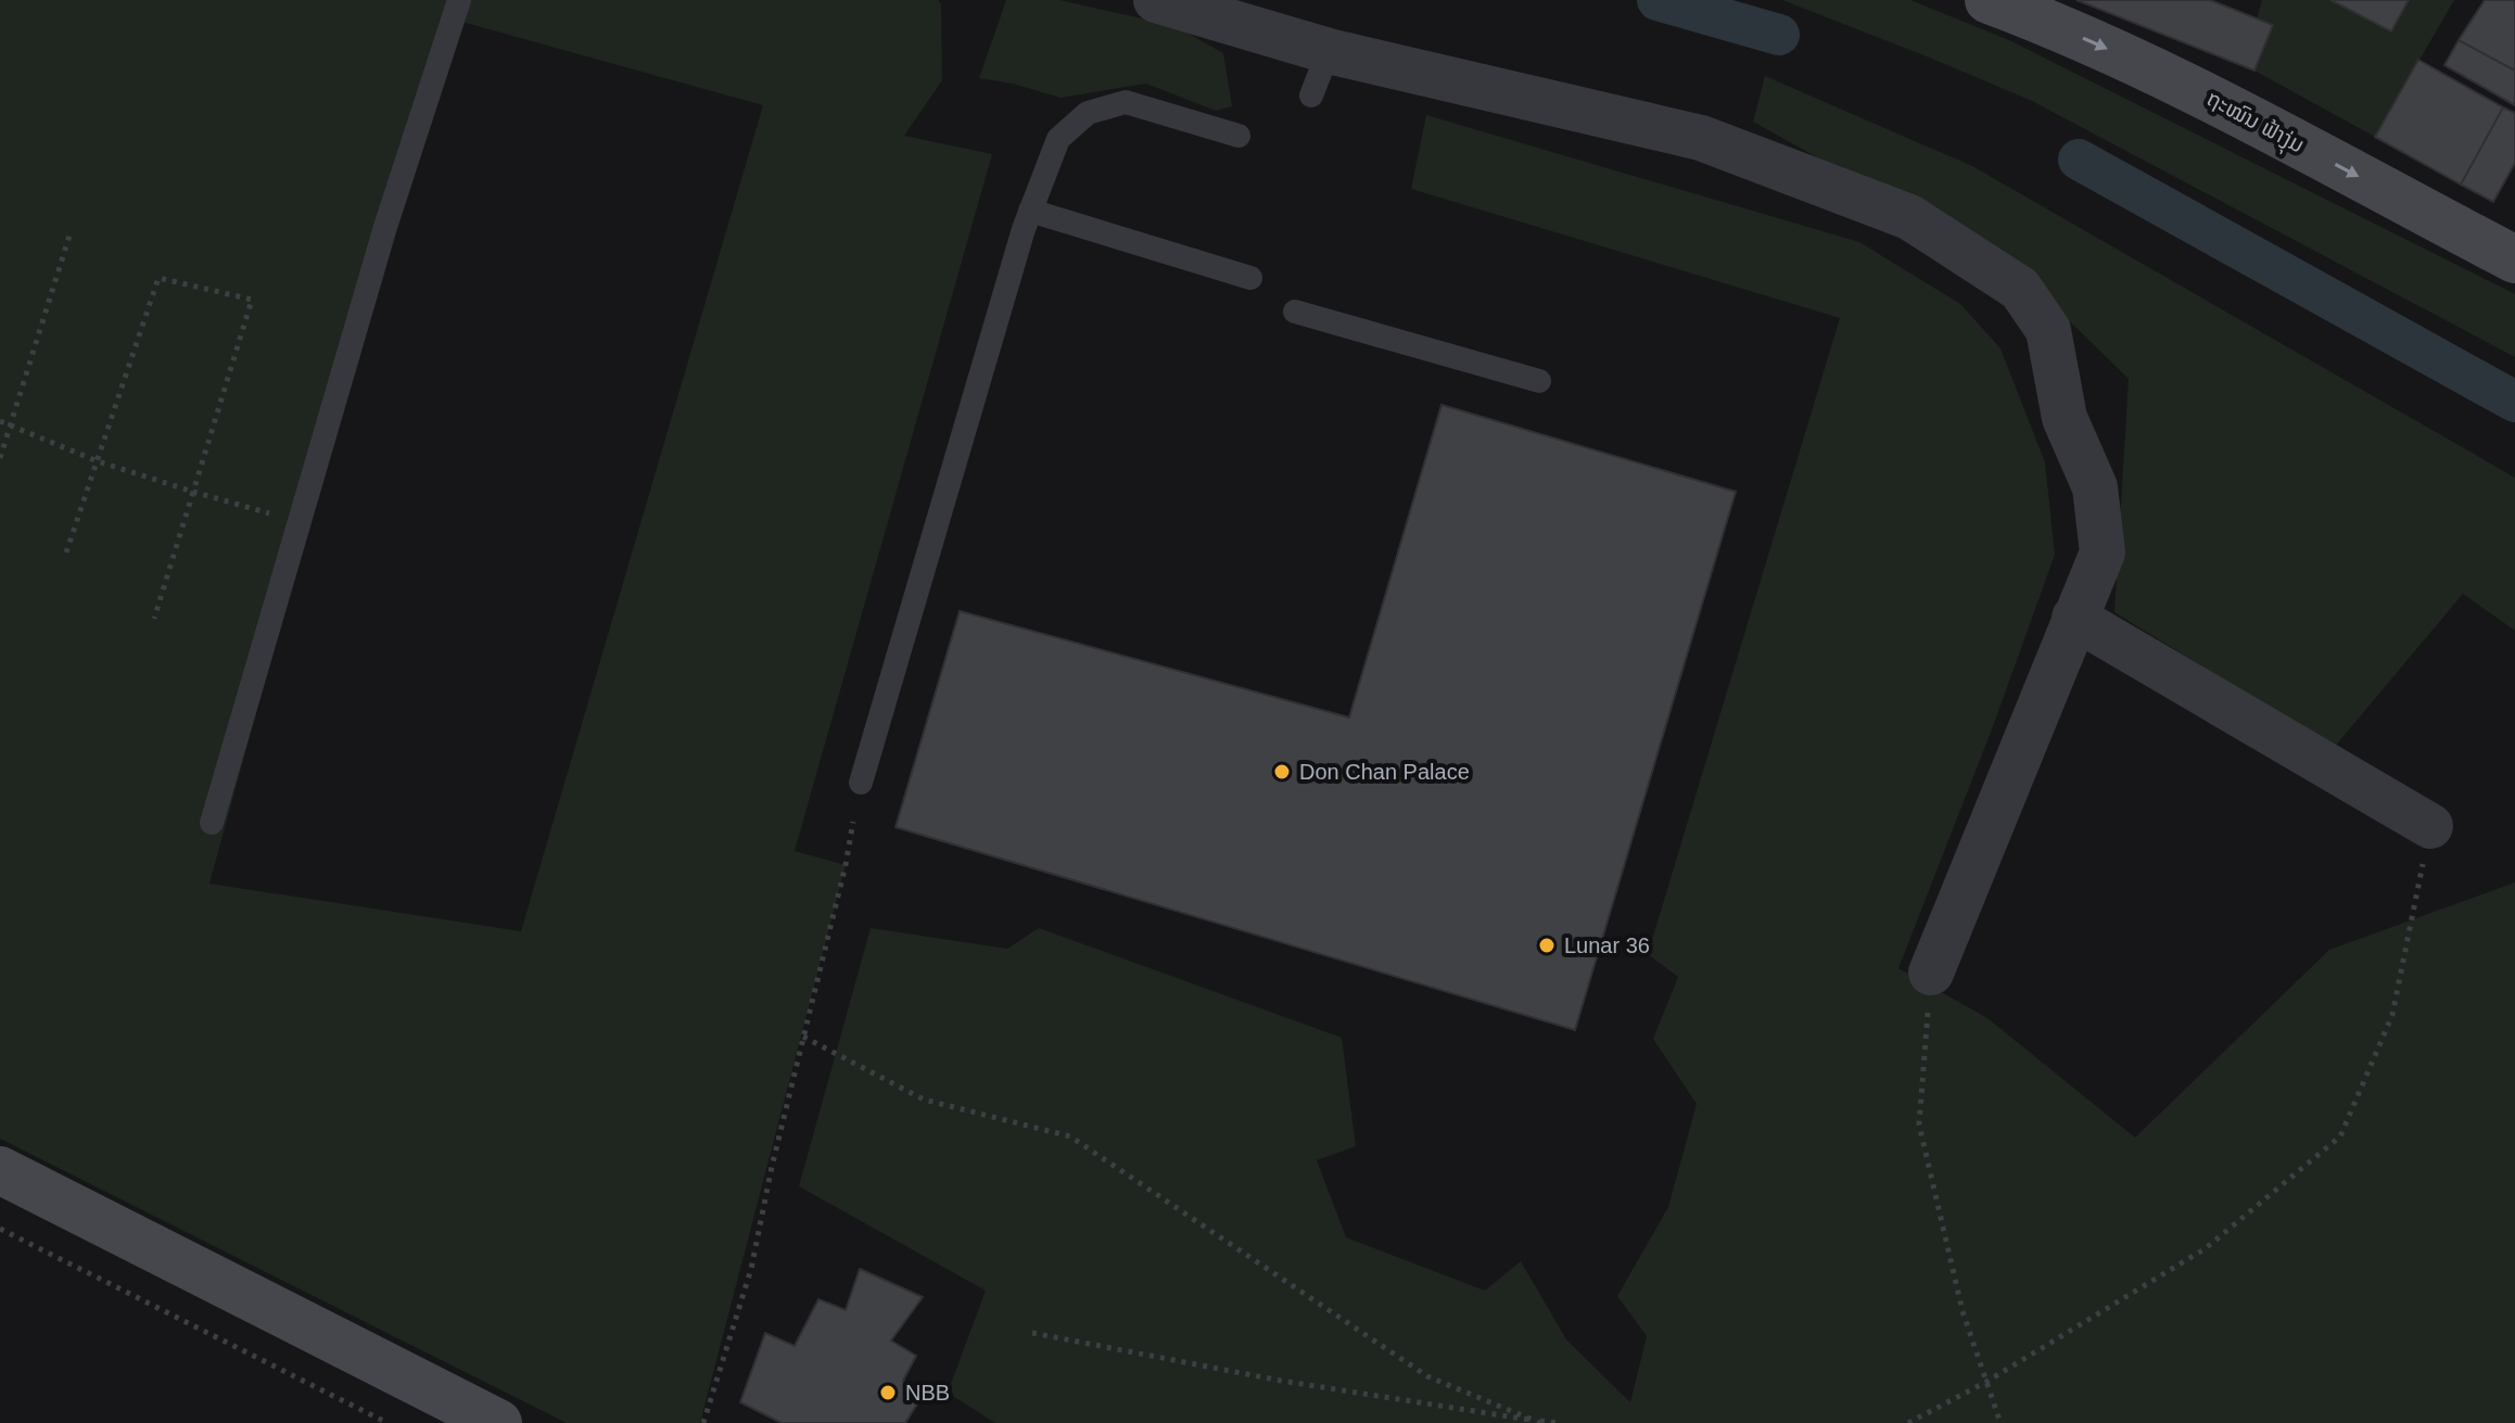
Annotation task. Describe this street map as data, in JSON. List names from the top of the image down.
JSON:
{
  "streets": {
    "street": ["ຖະໝົນ ຟ້າງຸ່ມ"]
  },
  "one_way": ["ຖະໝົນ ຟ້າງຸ່ມ"],
  "places": ["Don Chan Palace", "Lunar 36", "NBB"]
}
